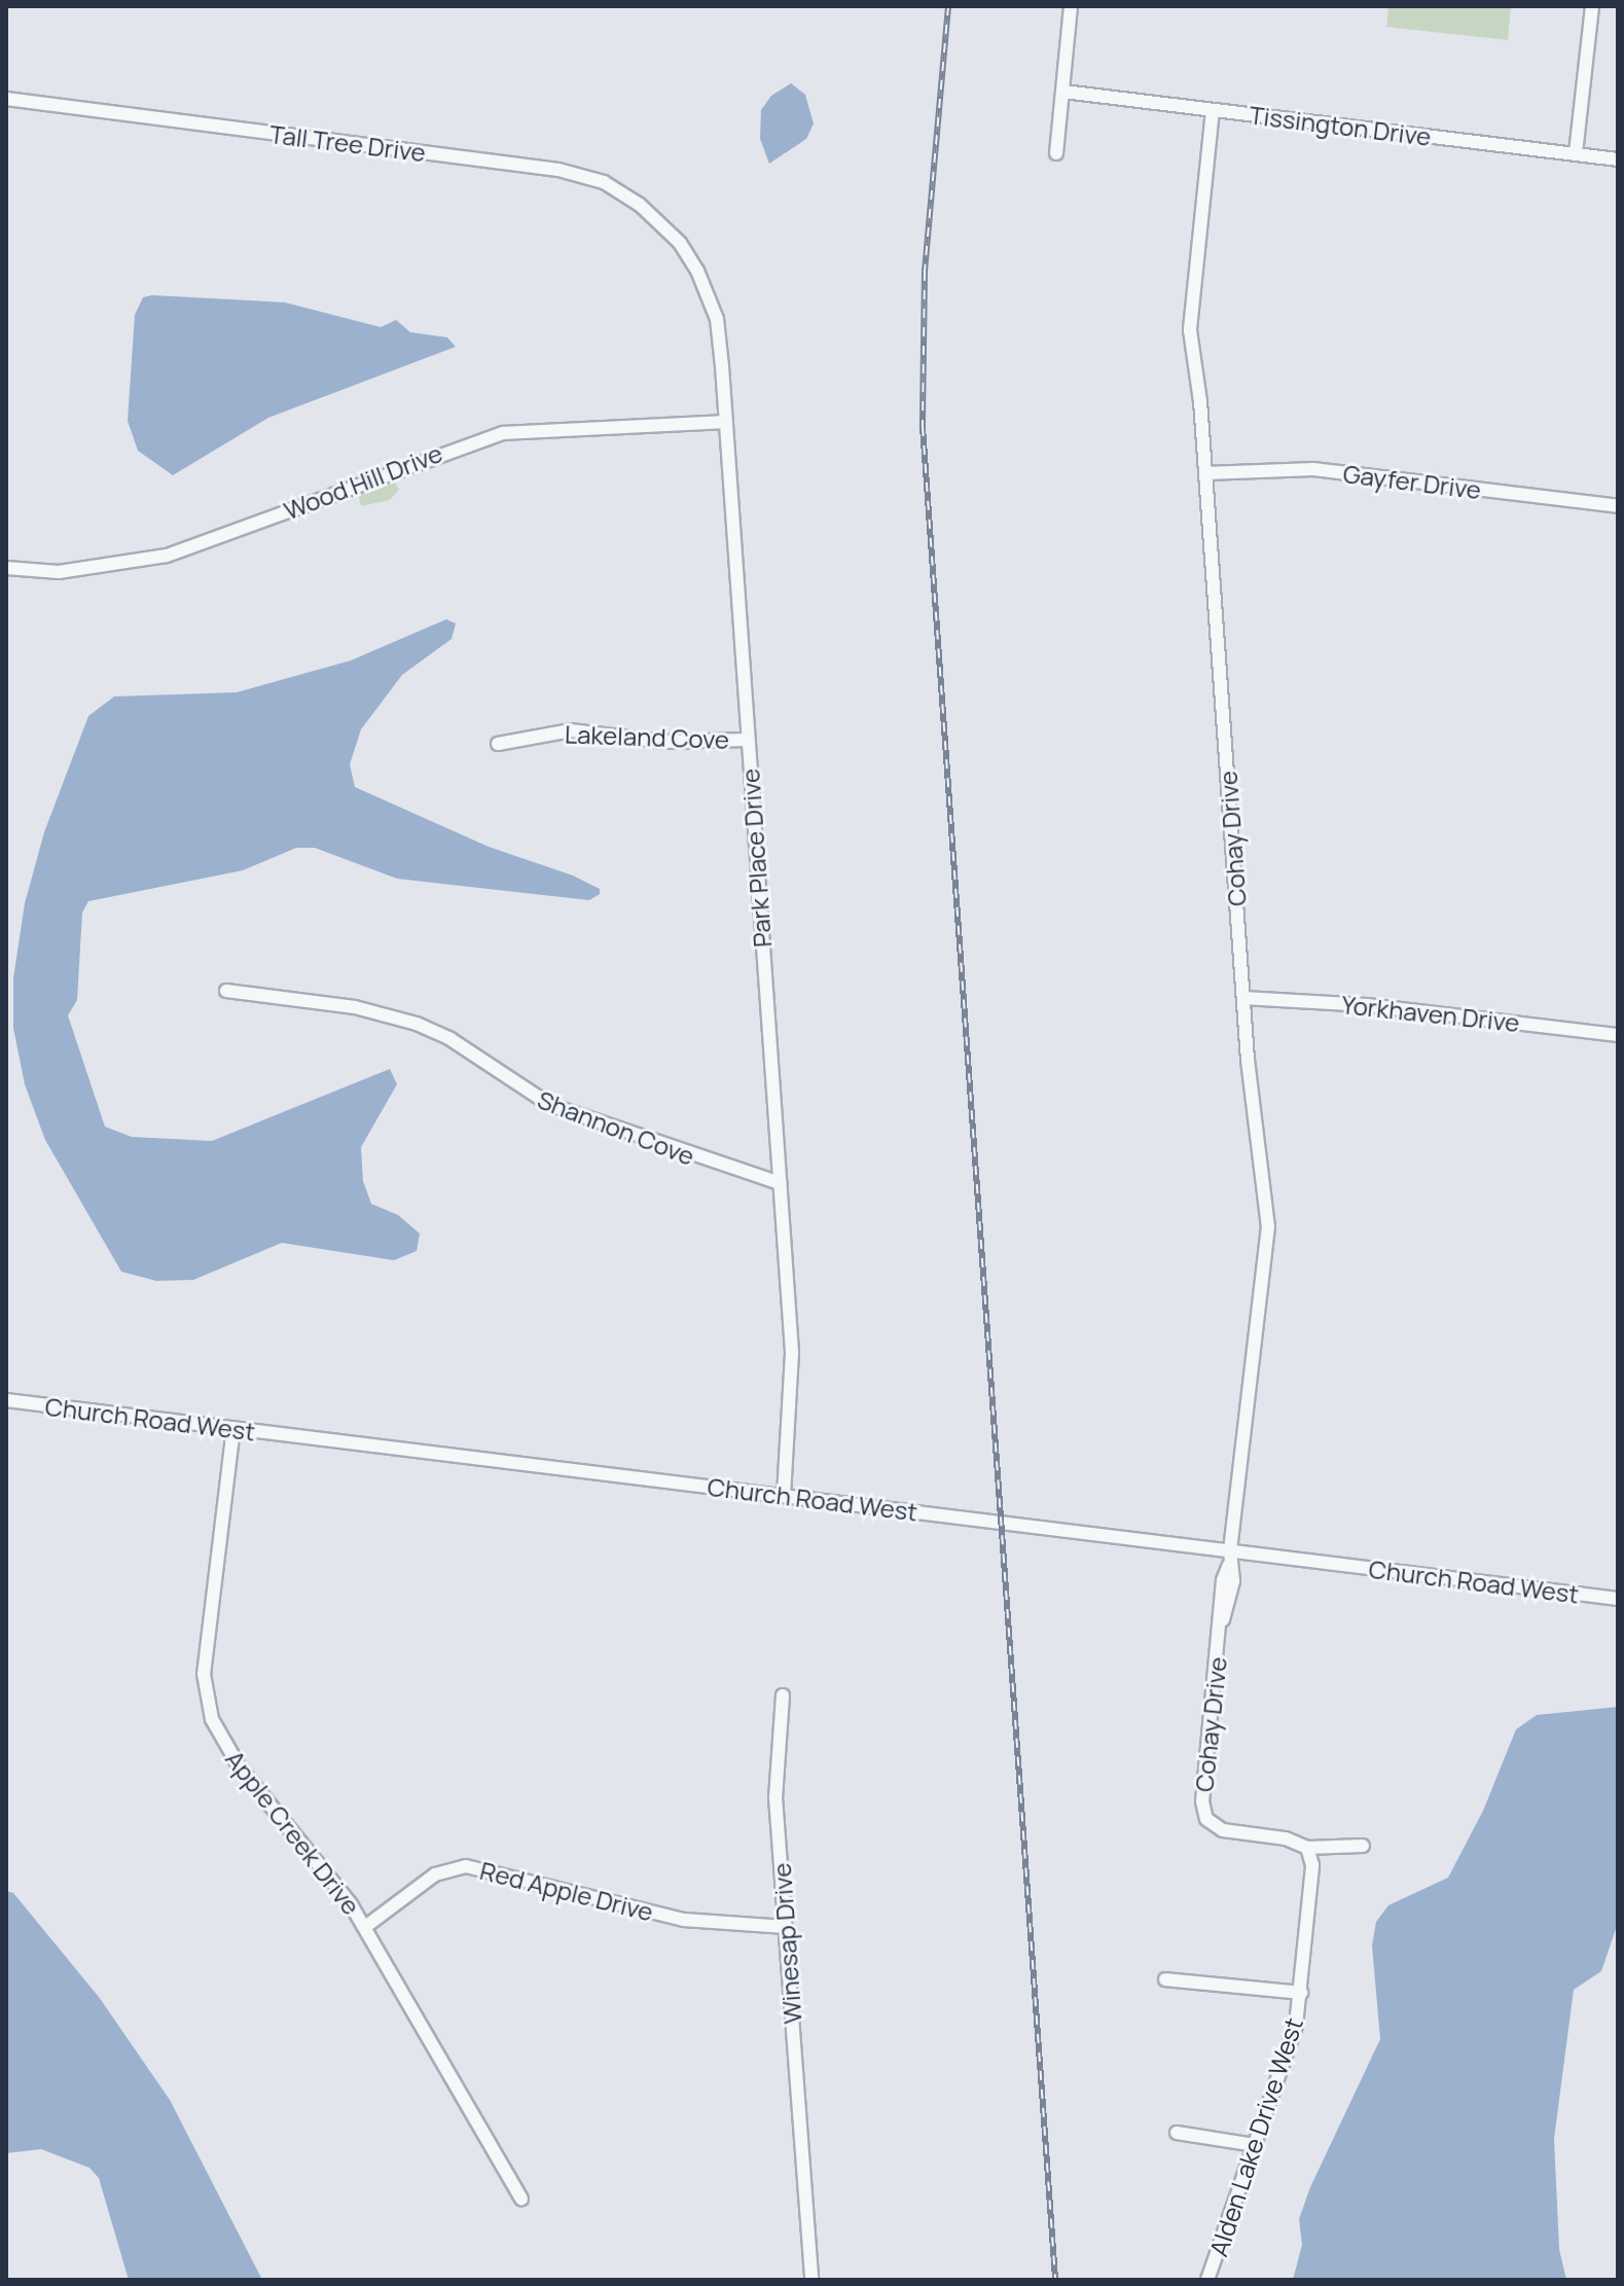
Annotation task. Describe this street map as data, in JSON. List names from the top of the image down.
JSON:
{
  "streets": {
    "street": [
      "Tissington Drive",
      "Tall Tree Drive",
      "Wood Hill Drive",
      "Gayfer Drive",
      "Lakeland Cove",
      "Cohay Drive",
      "Park Place Drive",
      "Yorkhaven Drive",
      "Shannon Cove",
      "Church Road West",
      "Apple Creek Drive",
      "Red Apple Drive",
      "Winesap Drive",
      "Alden Lake Drive West"
    ]
  },
  "crossings": [
    ["Tissington Drive", "Cohay Drive"],
    ["Tall Tree Drive", "Park Place Drive"],
    ["Wood Hill Drive", "Park Place Drive"],
    ["Gayfer Drive", "Cohay Drive"],
    ["Lakeland Cove", "Park Place Drive"],
    ["Cohay Drive", "Yorkhaven Drive"],
    ["Cohay Drive", "Church Road West"],
    ["Cohay Drive", "Alden Lake Drive West"],
    ["Park Place Drive", "Shannon Cove"],
    ["Park Place Drive", "Church Road West"],
    ["Church Road West", "Apple Creek Drive"],
    ["Apple Creek Drive", "Red Apple Drive"],
    ["Red Apple Drive", "Winesap Drive"]
  ]
}
